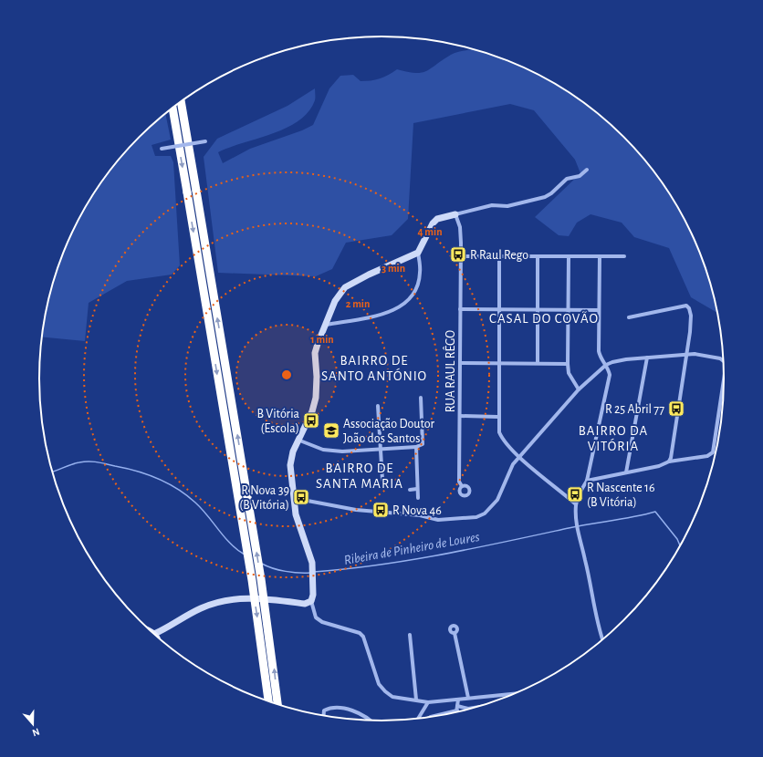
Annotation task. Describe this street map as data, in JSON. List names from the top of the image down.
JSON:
{
  "streets": {
    "street": ["RUA RAUL RÊGO"]
  },
  "districts": [
    "CASAL DO COVÃO",
    "BAIRRO DE SANTO ANTÓNIO",
    "BAIRRO DA VITÓRIA",
    "BAIRRO DE SANTA MARIA"
  ],
  "water": ["Ribeira de Pinheiro de Loures"],
  "places": {
    "bus stop": [
      "R Raul Rego",
      "R 25 Abril 77",
      "B Vitória (Escola)",
      "R Nascente 16 (B Vitória)",
      "R Nova 39 (B Vitória)",
      "R Nova 46"
    ],
    "school or university": ["Associação Doutor João dos Santos"]
  },
  "north": "bottom",
  "rings": [
    "4 min",
    "3 min",
    "2 min",
    "1 min"
  ]
}
